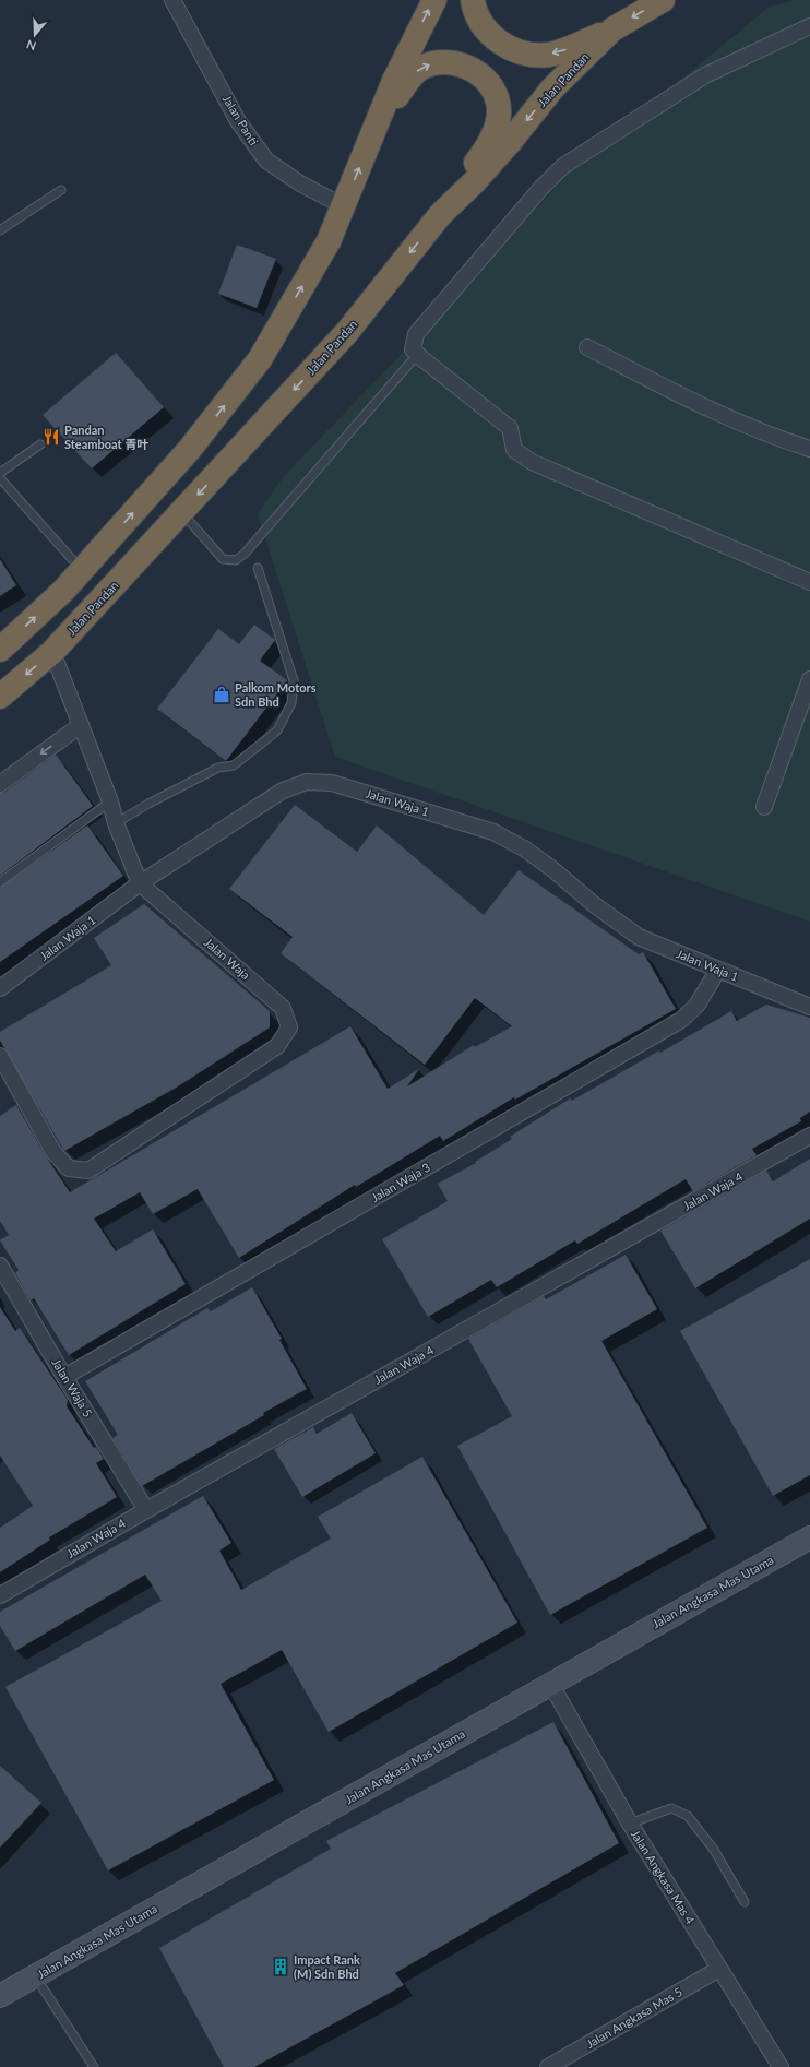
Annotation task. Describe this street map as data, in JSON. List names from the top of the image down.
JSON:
{
  "streets": {
    "highway": ["Jalan Pandan"],
    "street": [
      "Jalan Panti",
      "Jalan Waja 1",
      "Jalan Waja",
      "Jalan Waja 3",
      "Jalan Waja 4",
      "Jalan Waja 5",
      "Jalan Angkasa Mas Utama",
      "Jalan Angkasa Mas 4",
      "Jalan Angkasa Mas 5"
    ]
  },
  "crossings": [
    ["Jalan Pandan", "Jalan Waja"],
    ["Jalan Waja 1", "Jalan Waja"],
    ["Jalan Waja 1", "Jalan Waja 3"],
    ["Jalan Waja 3", "Jalan Waja 5"],
    ["Jalan Waja 4", "Jalan Waja 5"],
    ["Jalan Angkasa Mas Utama", "Jalan Angkasa Mas 4"],
    ["Jalan Angkasa Mas 4", "Jalan Angkasa Mas 5"]
  ],
  "places": {
    "restaurant": ["Pandan Steamboat 青叶"],
    "shop": ["Palkom Motors Sdn Bhd"],
    "building": ["Impact Rank (M) Sdn Bhd"]
  },
  "north": "bottom"
}
